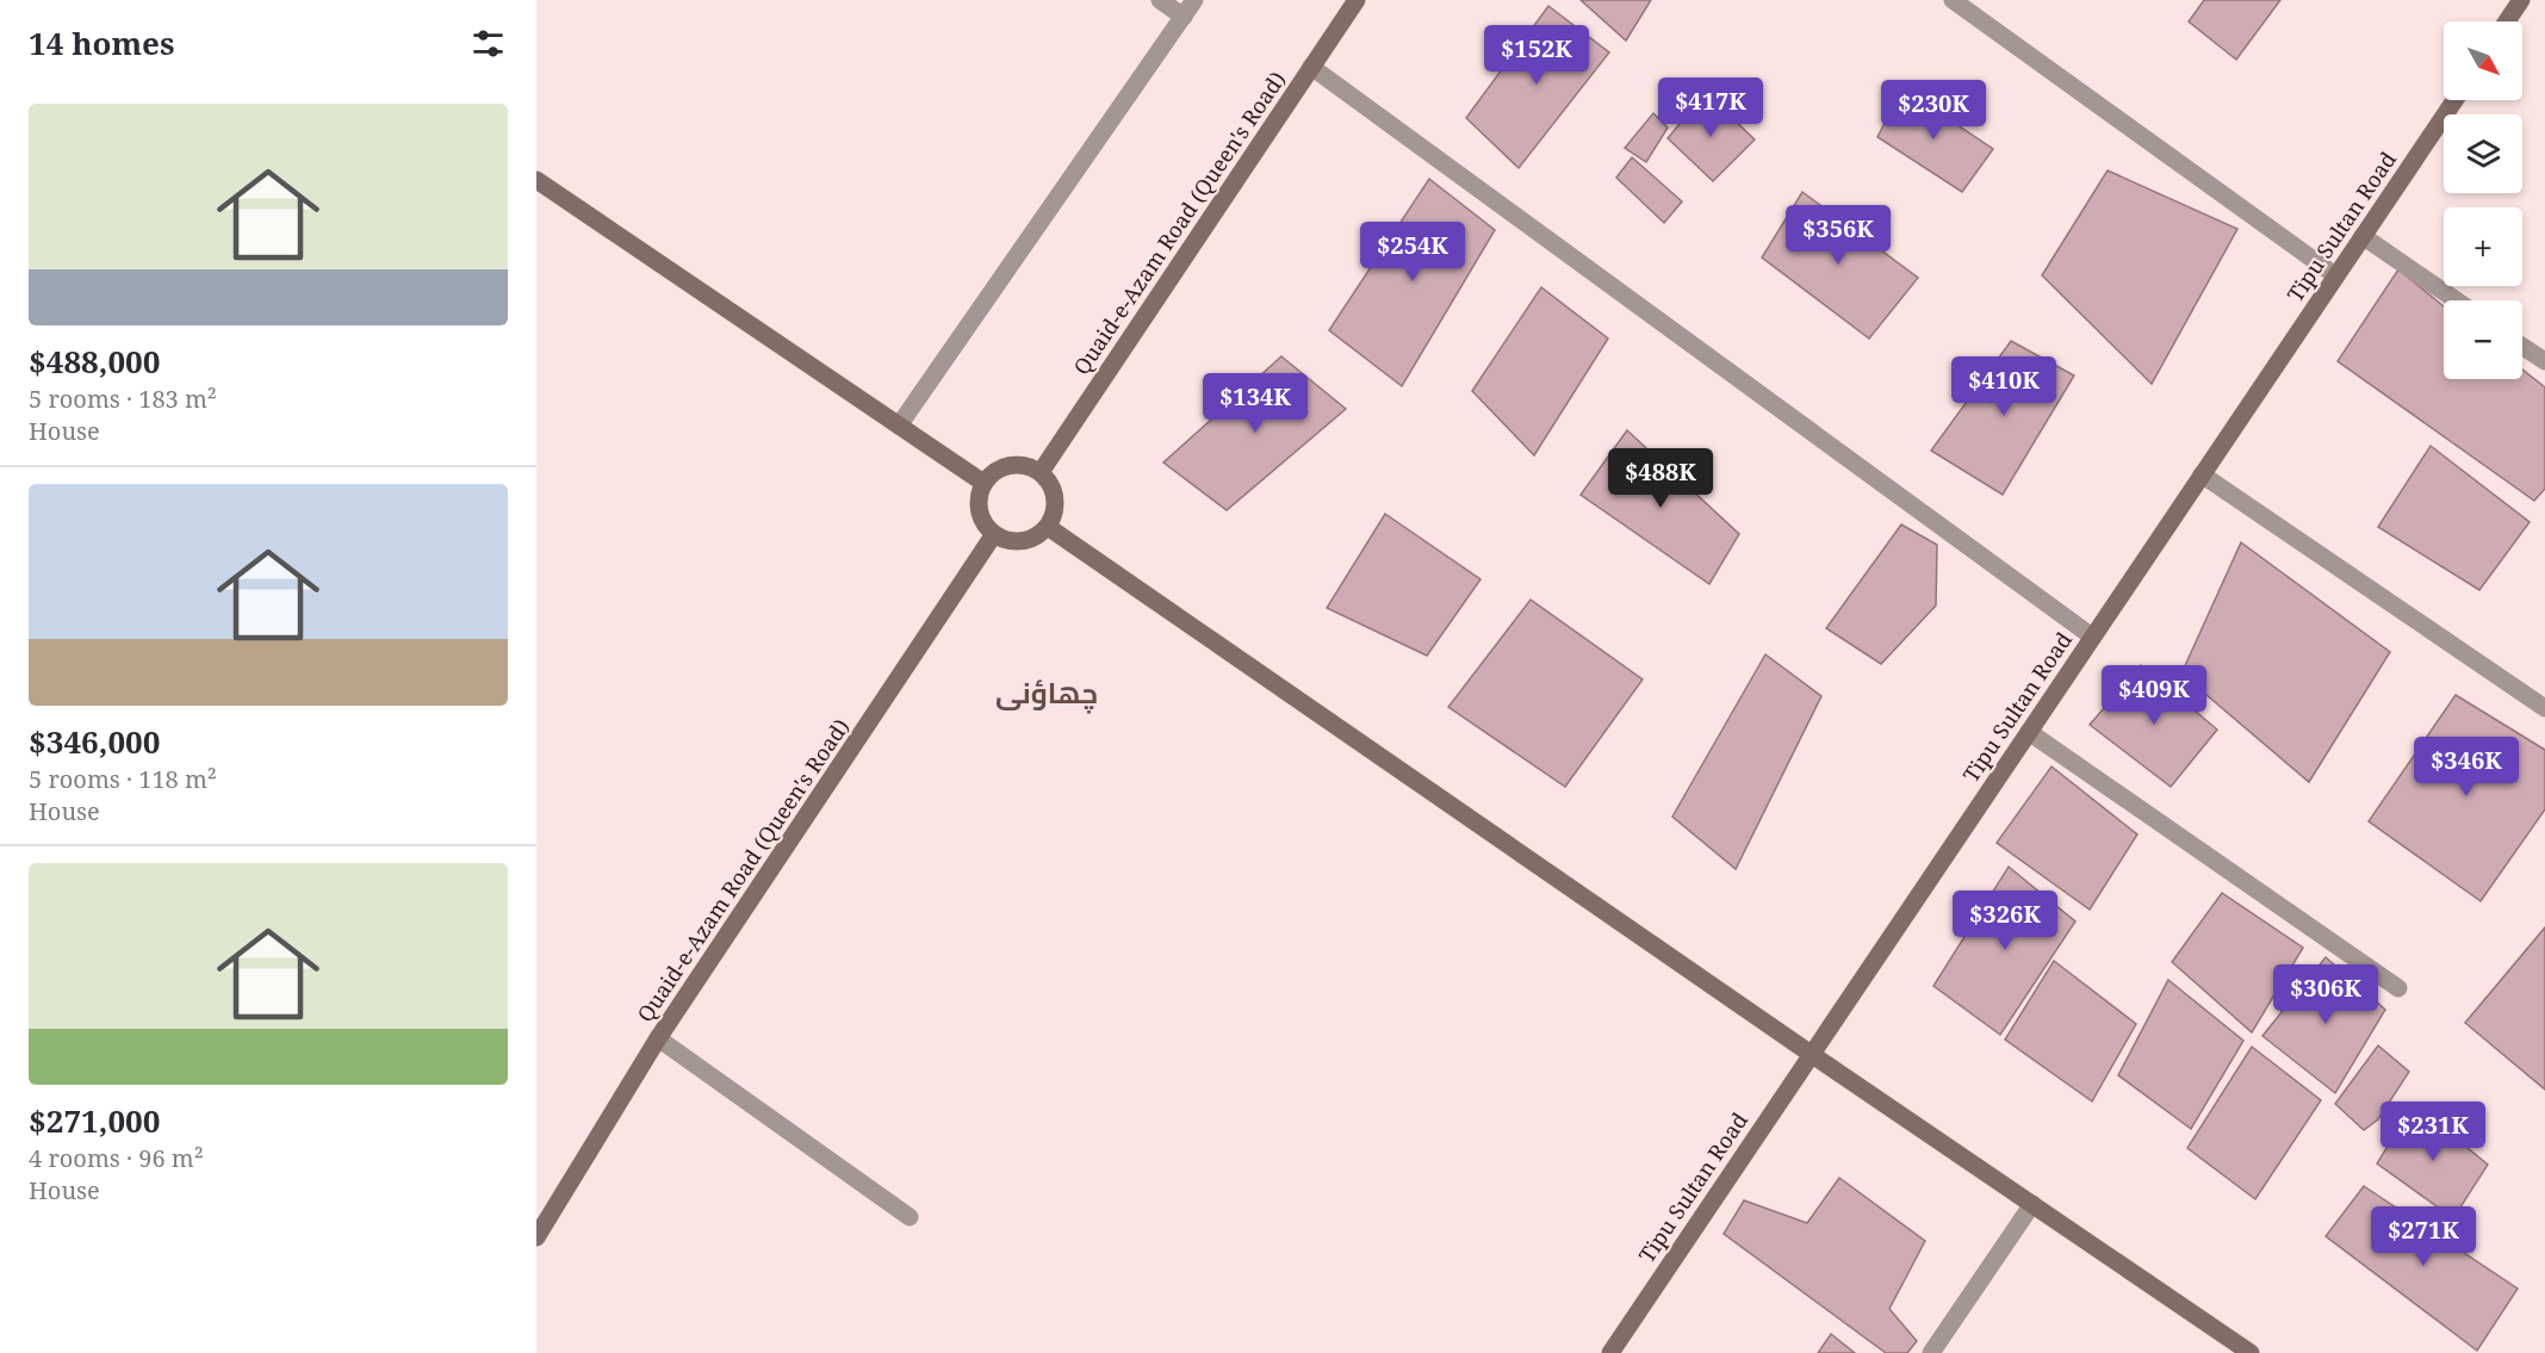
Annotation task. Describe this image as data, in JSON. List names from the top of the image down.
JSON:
{
  "streets": {
    "street": ["Quaid-e-Azam Road (Queen's Road)", "Tipu Sultan Road"]
  },
  "districts": ["چھاؤنی"],
  "north": "bottom right",
  "page": {
    "heading": "14 homes",
    "map_buttons": ["+", "−"],
    "price": [
      "$152K",
      "$417K",
      "$230K",
      "$356K",
      "$254K",
      "$410K",
      "$134K",
      "$488K",
      "$409K",
      "$346K",
      "$326K",
      "$306K",
      "$231K",
      "$271K"
    ],
    "list": [
      {
        "name": "$488,000",
        "note": "5 rooms · 183 m² · House"
      },
      {
        "name": "$346,000",
        "note": "5 rooms · 118 m² · House"
      },
      {
        "name": "$271,000",
        "note": "4 rooms · 96 m² · House"
      }
    ]
  }
}
